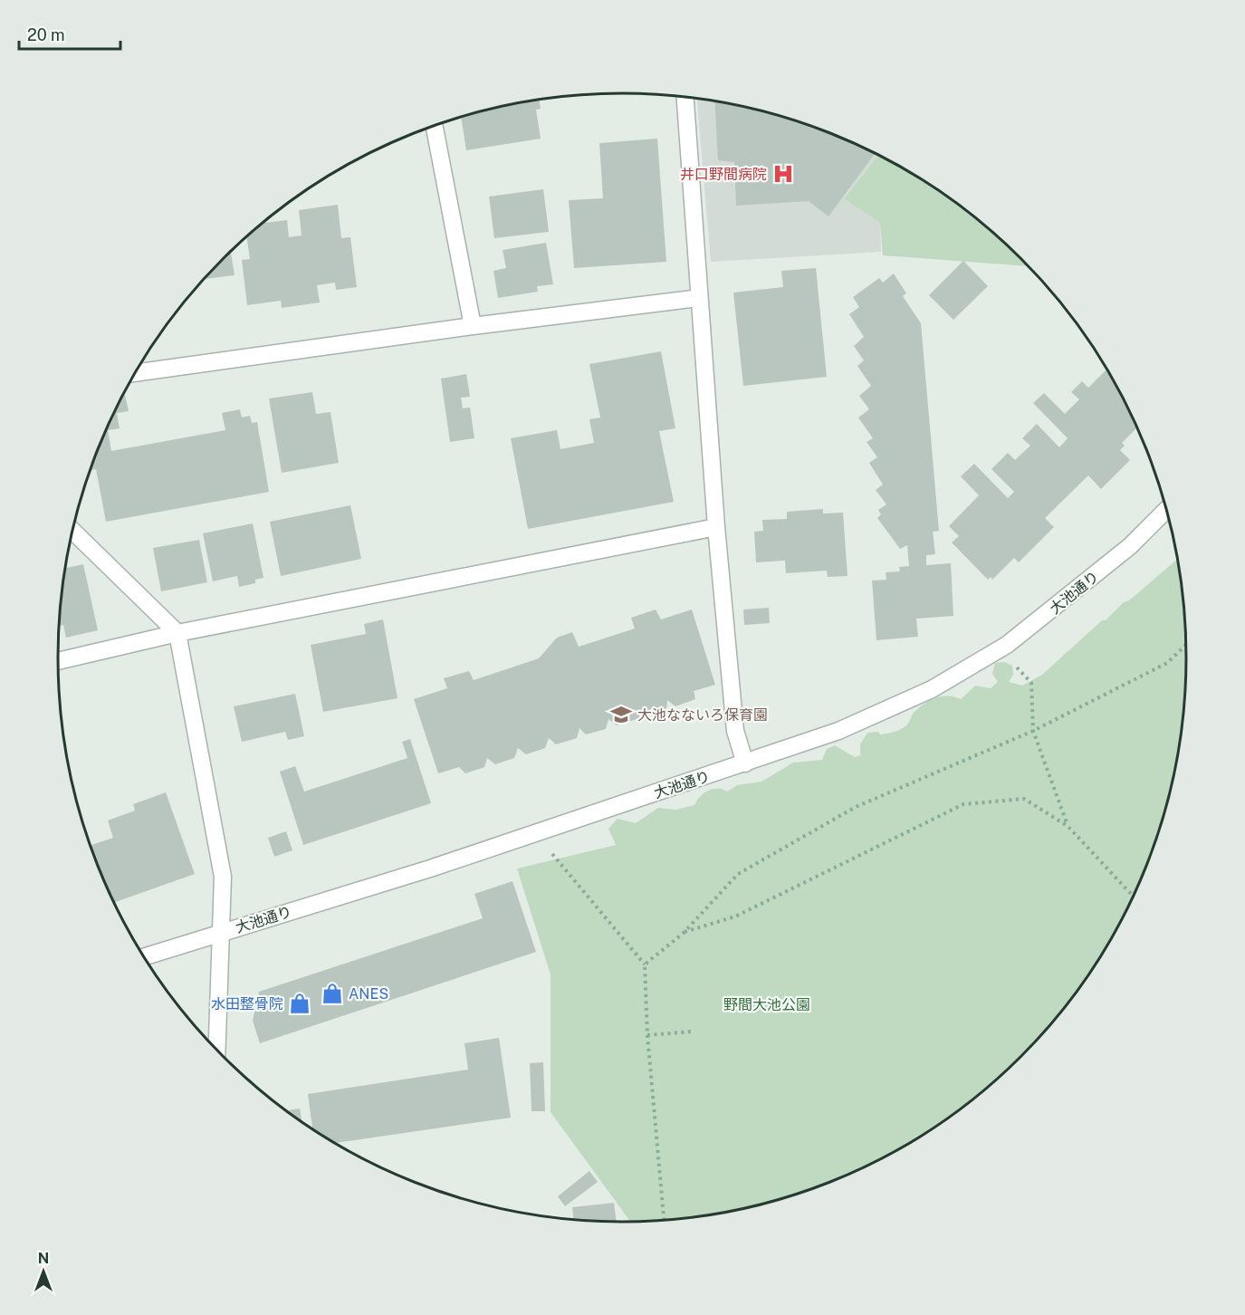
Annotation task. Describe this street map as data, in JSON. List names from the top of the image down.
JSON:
{
  "streets": {
    "street": ["大池通り"]
  },
  "parks": ["野間大池公園"],
  "places": {
    "hospital": ["井口野間病院"],
    "school or university": ["大池なないろ保育園"],
    "shop": ["ANES", "水田整骨院"]
  },
  "scale_bar": "20 m",
  "north": "top"
}
